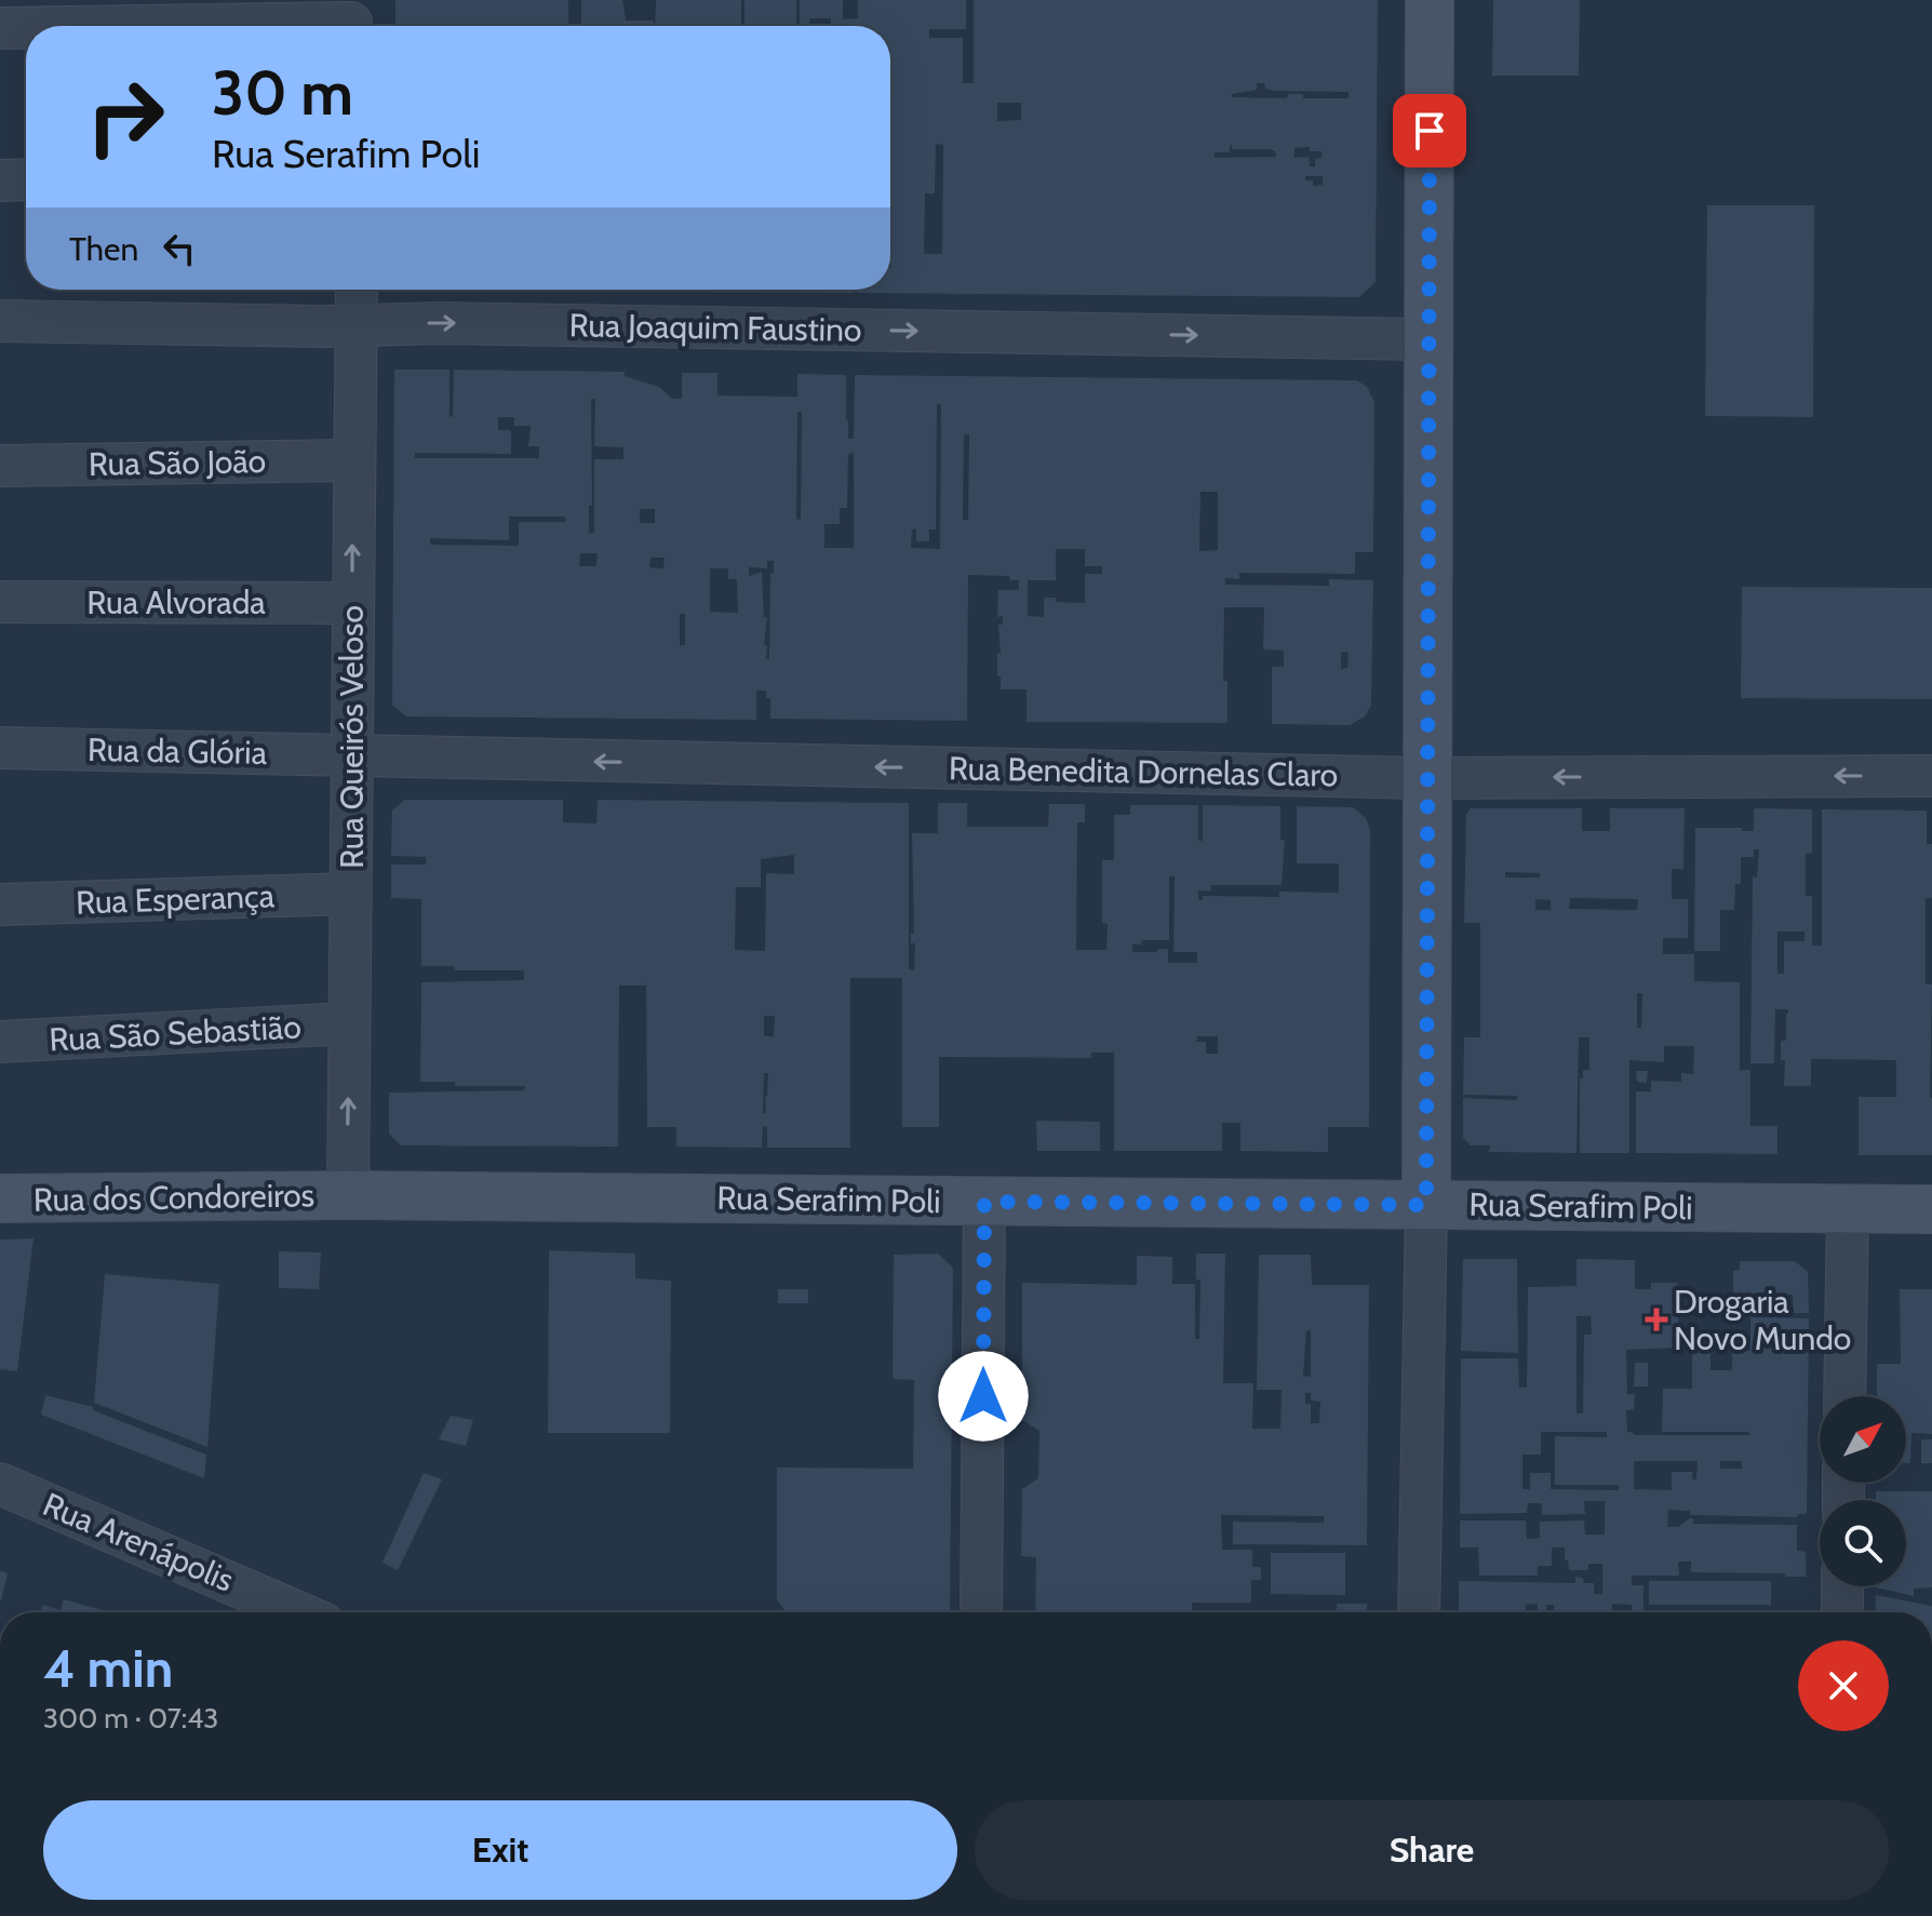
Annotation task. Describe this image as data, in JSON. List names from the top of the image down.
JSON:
{
  "streets": {
    "street": [
      "Rua Joaquim Faustino",
      "Rua São João",
      "Rua Alvorada",
      "Rua Queirós Veloso",
      "Rua da Glória",
      "Rua Benedita Dornelas Claro",
      "Rua Esperança",
      "Rua São Sebastião",
      "Rua dos Condoreiros",
      "Rua Serafim Poli",
      "Rua Arenápolis"
    ]
  },
  "crossings": [
    ["Rua Joaquim Faustino", "Rua Queirós Veloso"],
    ["Rua São João", "Rua Queirós Veloso"],
    ["Rua Alvorada", "Rua Queirós Veloso"],
    ["Rua Queirós Veloso", "Rua da Glória"],
    ["Rua Queirós Veloso", "Rua Benedita Dornelas Claro"],
    ["Rua Queirós Veloso", "Rua Esperança"],
    ["Rua Queirós Veloso", "Rua São Sebastião"],
    ["Rua Queirós Veloso", "Rua dos Condoreiros"],
    ["Rua Queirós Veloso", "Rua Serafim Poli"],
    ["Rua da Glória", "Rua Benedita Dornelas Claro"],
    ["Rua dos Condoreiros", "Rua Serafim Poli"]
  ],
  "one_way": ["Rua Joaquim Faustino", "Rua Benedita Dornelas Claro"],
  "places": {
    "health": ["Drogaria Novo Mundo"]
  },
  "north": "top right",
  "page": {
    "turn": ["30 m", "Rua Serafim Poli"],
    "then": "Then",
    "heading": ["4 min", "300 m · 07:43"],
    "buttons": ["Exit", "Share"]
  }
}
